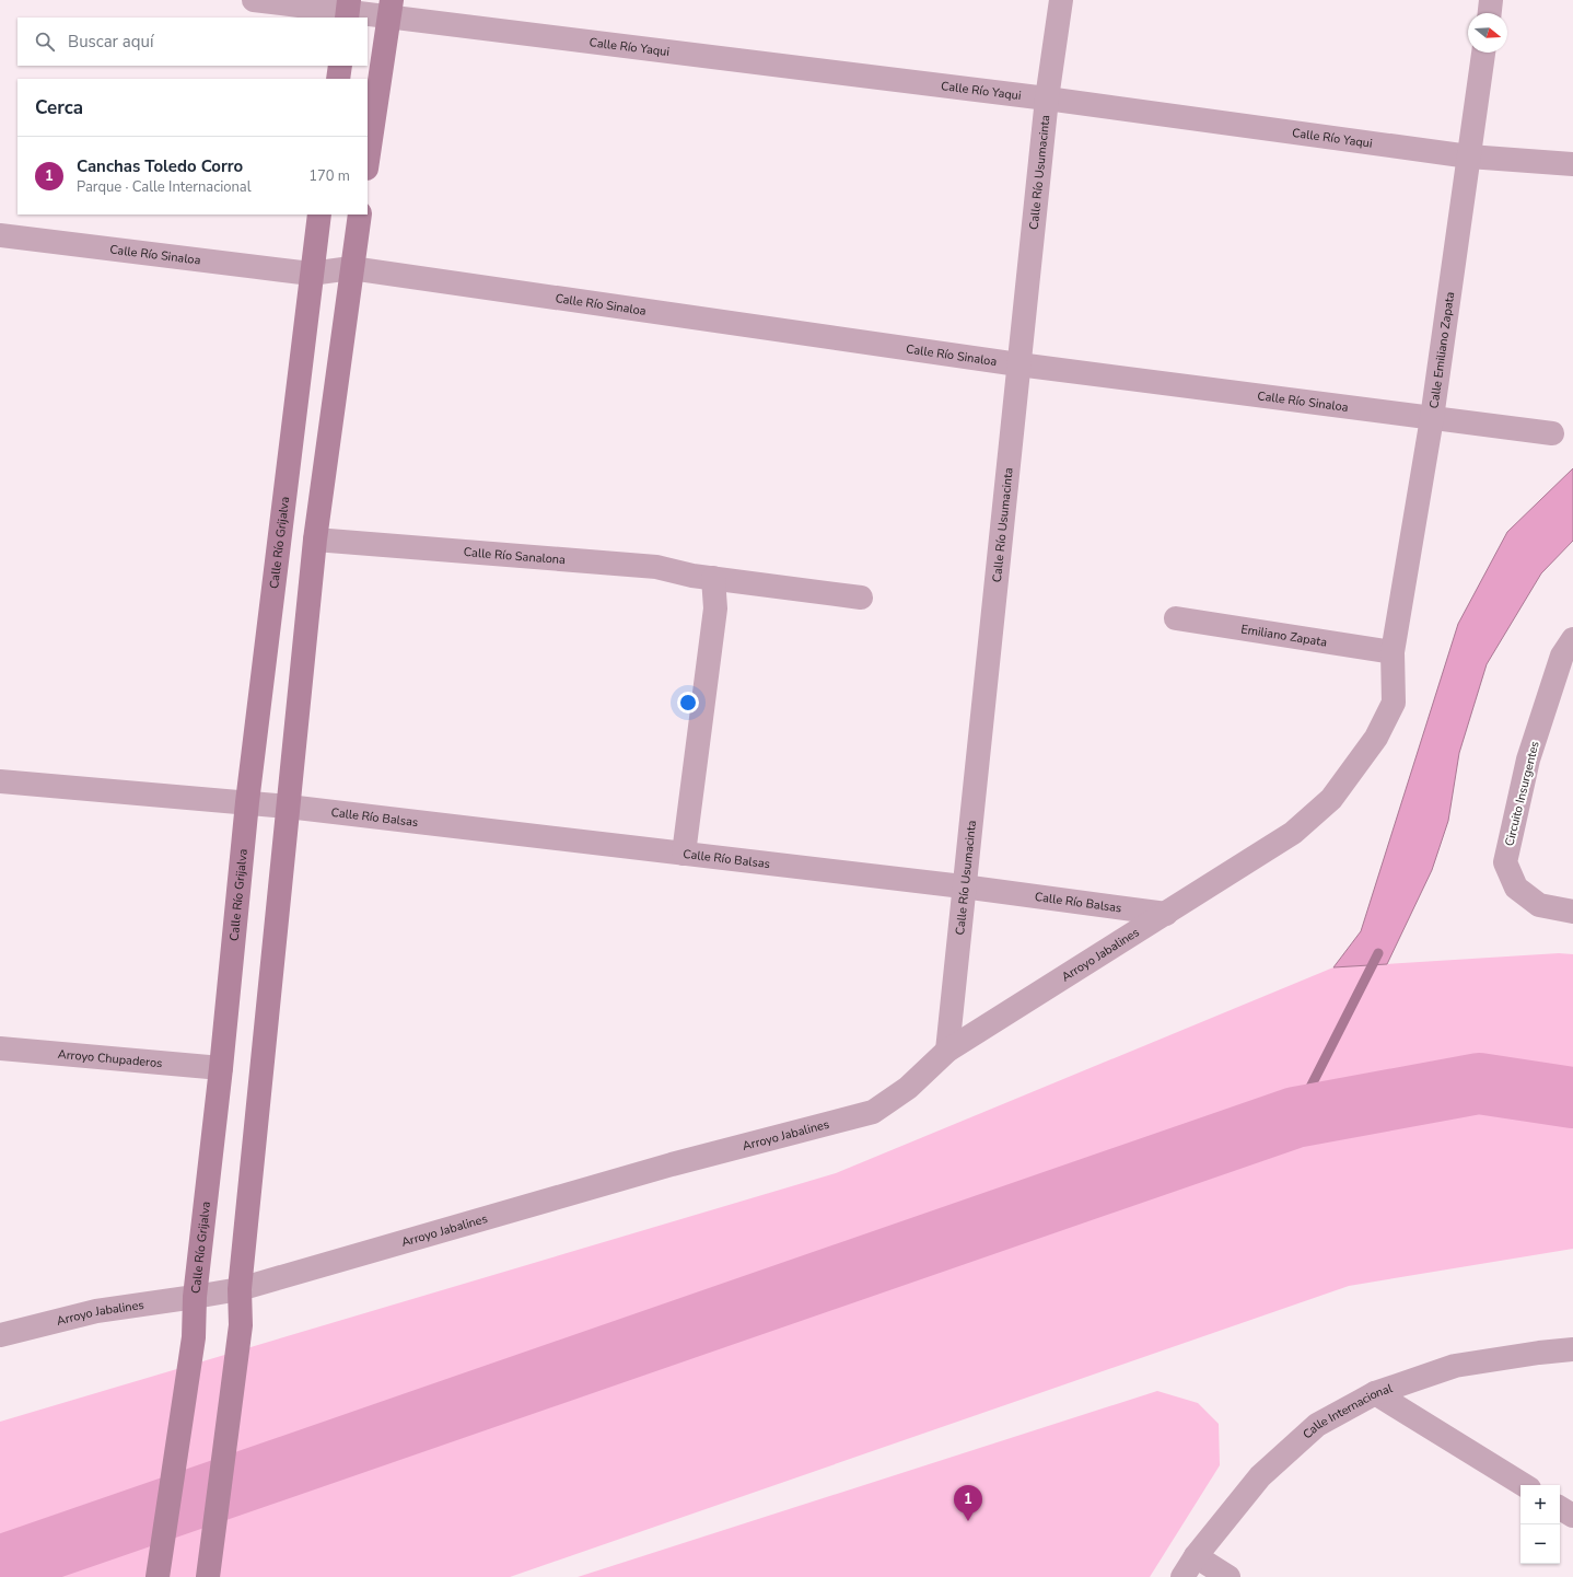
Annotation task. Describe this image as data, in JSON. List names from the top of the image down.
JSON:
{
  "streets": {
    "main road": ["Calle Río Grijalva"],
    "street": [
      "Calle Río Yaqui",
      "Calle Río Usumacinta",
      "Calle Río Sinaloa",
      "Calle Emiliano Zapata",
      "Calle Río Sanalona",
      "Emiliano Zapata",
      "Circuito Insurgentes",
      "Calle Río Balsas",
      "Arroyo Jabalines",
      "Arroyo Chupaderos",
      "Calle Internacional"
    ]
  },
  "crossings": [
    ["Calle Río Yaqui", "Calle Río Usumacinta"],
    ["Calle Río Yaqui", "Calle Emiliano Zapata"],
    ["Calle Río Usumacinta", "Calle Río Sinaloa"],
    ["Calle Río Usumacinta", "Calle Río Balsas"],
    ["Calle Río Usumacinta", "Arroyo Jabalines"],
    ["Calle Río Sinaloa", "Calle Emiliano Zapata"],
    ["Calle Río Sinaloa", "Calle Río Grijalva"],
    ["Calle Emiliano Zapata", "Emiliano Zapata"],
    ["Calle Emiliano Zapata", "Arroyo Jabalines"],
    ["Calle Río Grijalva", "Calle Río Balsas"],
    ["Calle Río Grijalva", "Arroyo Jabalines"],
    ["Calle Río Grijalva", "Arroyo Chupaderos"],
    ["Emiliano Zapata", "Arroyo Jabalines"],
    ["Calle Río Balsas", "Arroyo Jabalines"]
  ],
  "north": "right",
  "page": {
    "search": "Buscar aquí",
    "heading": "Cerca",
    "list": [
      {
        "mark": "1",
        "name": "Canchas Toledo Corro",
        "note": "Parque · Calle Internacional",
        "value": "170 m"
      }
    ],
    "map_buttons": ["+", "−"],
    "pins": "1"
  }
}
